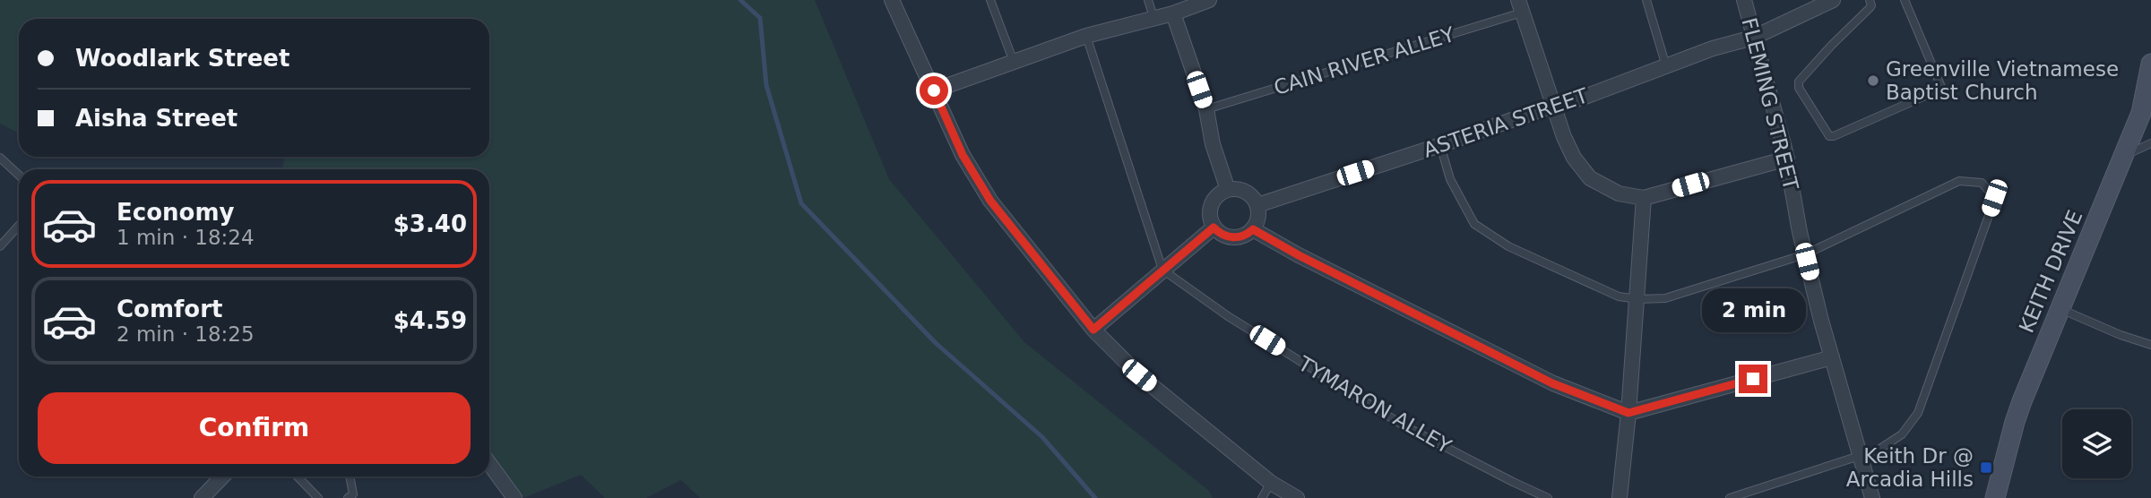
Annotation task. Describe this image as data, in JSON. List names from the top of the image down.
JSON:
{
  "streets": {
    "street": ["FLEMING STREET", "ASTERIA STREET", "KEITH DRIVE"],
    "lane": ["CAIN RIVER ALLEY", "TYMARON ALLEY"]
  },
  "crossings": [
    ["FLEMING STREET", "ASTERIA STREET"]
  ],
  "places": {
    "other": ["Greenville Vietnamese Baptist Church"],
    "transit": ["Keith Dr @ Arcadia Hills"]
  },
  "page": {
    "banner": ["Woodlark Street", "Aisha Street"],
    "list": [
      {
        "name": "Economy",
        "note": "1 min · 18:24",
        "value": "$3.40"
      },
      {
        "name": "Comfort",
        "note": "2 min · 18:25",
        "value": "$4.59"
      }
    ],
    "bubble": "2 min",
    "buttons": "Confirm"
  }
}
